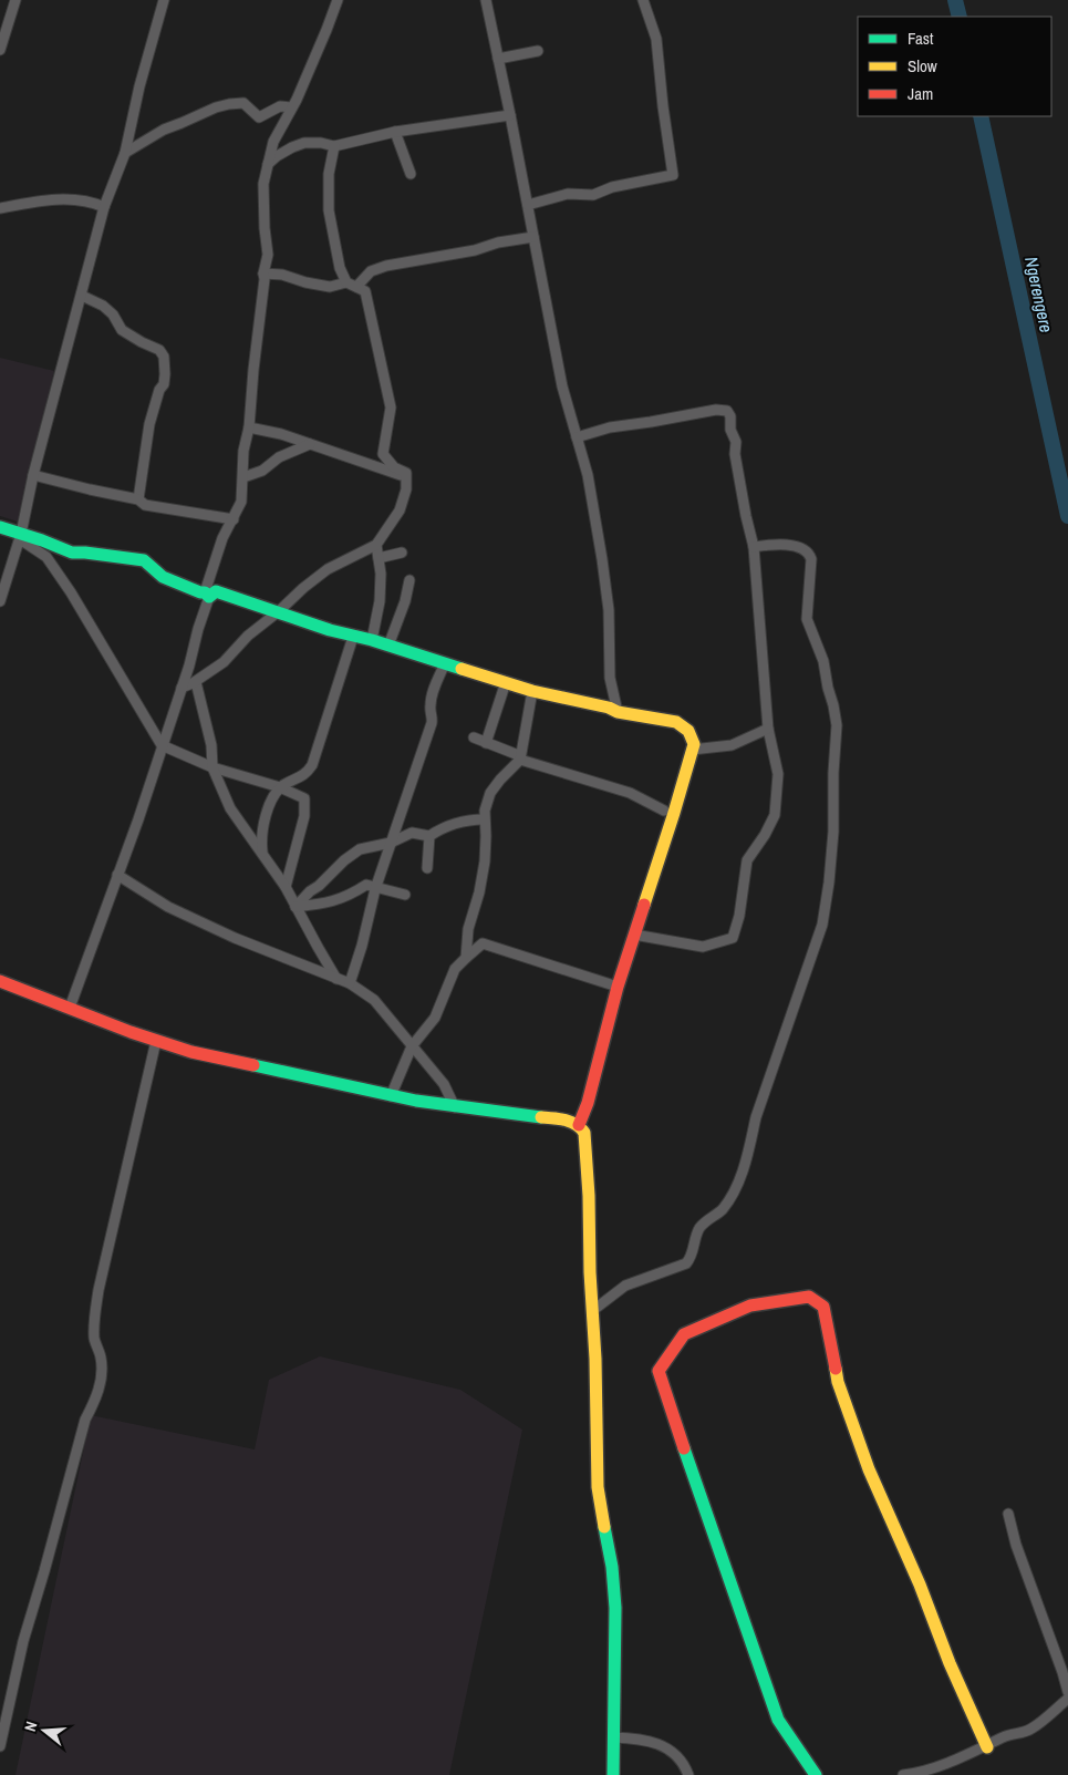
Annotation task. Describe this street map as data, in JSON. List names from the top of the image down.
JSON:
{
  "water": ["Ngerengere"],
  "legend": ["Fast", "Slow", "Jam"],
  "north": "left"
}
